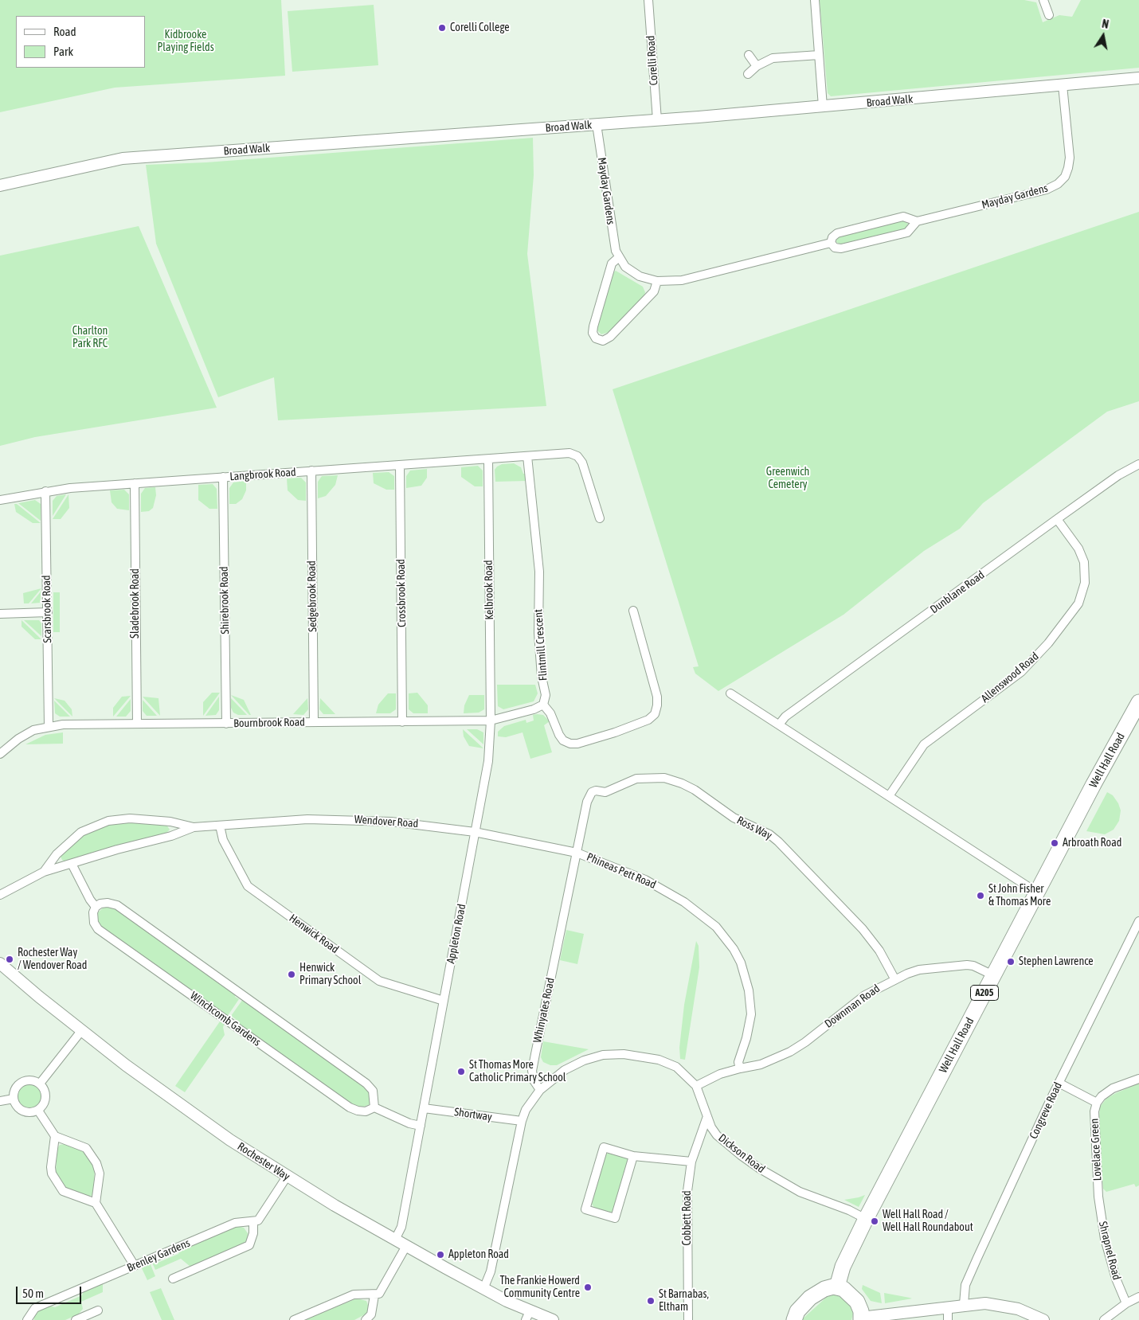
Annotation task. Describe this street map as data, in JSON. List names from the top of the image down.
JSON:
{
  "streets": {
    "highway": ["Well Hall Road", "A205"],
    "street": [
      "Corelli Road",
      "Broad Walk",
      "Mayday Gardens",
      "Langbrook Road",
      "Kelbrook Road",
      "Dunblane Road",
      "Crossbrook Road",
      "Sedgebrook Road",
      "Shirebrook Road",
      "Sladebrook Road",
      "Scarsbrook Road",
      "Flintmill Crescent",
      "Allenswood Road",
      "Bournbrook Road",
      "Wendover Road",
      "Ross Way",
      "Phineas Pett Road",
      "Henwick Road",
      "Appleton Road",
      "Downman Road",
      "Whinyates Road",
      "Winchcomb Gardens",
      "Congreve Road",
      "Shortway",
      "Lovelace Green",
      "Dickson Road",
      "Rochester Way",
      "Cobbett Road",
      "Shrapnel Road",
      "Brenley Gardens"
    ]
  },
  "crossings": [
    ["Corelli Road", "Broad Walk"],
    ["Broad Walk", "Mayday Gardens"],
    ["Langbrook Road", "Kelbrook Road"],
    ["Langbrook Road", "Crossbrook Road"],
    ["Langbrook Road", "Sedgebrook Road"],
    ["Langbrook Road", "Shirebrook Road"],
    ["Langbrook Road", "Sladebrook Road"],
    ["Langbrook Road", "Scarsbrook Road"],
    ["Langbrook Road", "Flintmill Crescent"],
    ["Kelbrook Road", "Bournbrook Road"],
    ["Kelbrook Road", "Appleton Road"],
    ["Dunblane Road", "Allenswood Road"],
    ["Crossbrook Road", "Bournbrook Road"],
    ["Sedgebrook Road", "Bournbrook Road"],
    ["Shirebrook Road", "Bournbrook Road"],
    ["Sladebrook Road", "Bournbrook Road"],
    ["Scarsbrook Road", "Bournbrook Road"],
    ["Flintmill Crescent", "Bournbrook Road"],
    ["Bournbrook Road", "Appleton Road"],
    ["Well Hall Road", "Downman Road"],
    ["Well Hall Road", "Dickson Road"],
    ["Wendover Road", "Phineas Pett Road"],
    ["Wendover Road", "Henwick Road"],
    ["Wendover Road", "Appleton Road"],
    ["Wendover Road", "Whinyates Road"],
    ["Ross Way", "Downman Road"],
    ["Ross Way", "Whinyates Road"],
    ["Phineas Pett Road", "Downman Road"],
    ["Phineas Pett Road", "Whinyates Road"],
    ["Henwick Road", "Appleton Road"],
    ["Appleton Road", "Shortway"],
    ["Appleton Road", "Rochester Way"],
    ["Whinyates Road", "Dickson Road"],
    ["Congreve Road", "Lovelace Green"],
    ["Lovelace Green", "Shrapnel Road"],
    ["Dickson Road", "Cobbett Road"]
  ],
  "parks": ["Kidbrooke Playing Fields", "Charlton Park RFC", "Greenwich Cemetery"],
  "places": [
    "Corelli College",
    "Arbroath Road",
    "St John Fisher & Thomas More",
    "Rochester Way / Wendover Road",
    "Stephen Lawrence",
    "Henwick Primary School",
    "St Thomas More Catholic Primary School",
    "Well Hall Road / Well Hall Roundabout",
    "Appleton Road",
    "The Frankie Howerd Community Centre",
    "St Barnabas, Eltham"
  ],
  "legend": ["Road", "Park"],
  "scale_bar": "50 m",
  "north": "top"
}
